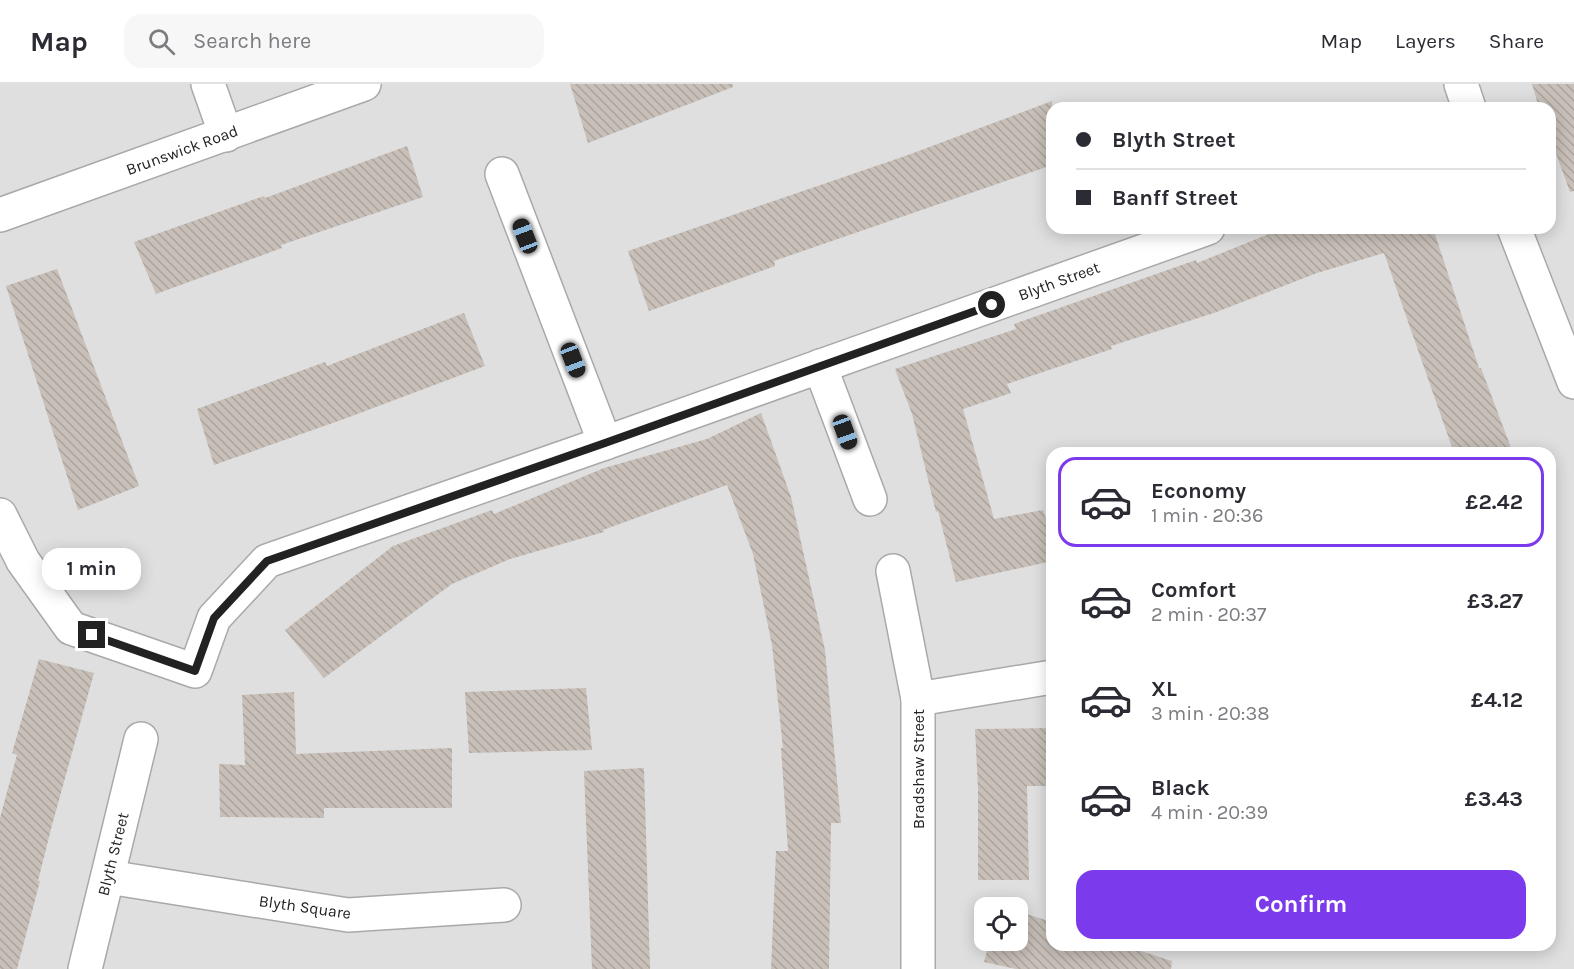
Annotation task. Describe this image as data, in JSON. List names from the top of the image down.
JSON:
{
  "streets": {
    "street": [
      "Brunswick Road",
      "Blyth Street",
      "Bradshaw Street",
      "Blyth Square"
    ]
  },
  "crossings": [
    ["Blyth Street", "Blyth Square"]
  ],
  "page": {
    "header": "Map",
    "search": "Search here",
    "nav": ["Map", "Layers", "Share"],
    "banner": ["Blyth Street", "Banff Street"],
    "list": [
      {
        "name": "Economy",
        "note": "1 min · 20:36",
        "value": "£2.42"
      },
      {
        "name": "Comfort",
        "note": "2 min · 20:37",
        "value": "£3.27"
      },
      {
        "name": "XL",
        "note": "3 min · 20:38",
        "value": "£4.12"
      },
      {
        "name": "Black",
        "note": "4 min · 20:39",
        "value": "£3.43"
      }
    ],
    "bubble": "1 min",
    "buttons": "Confirm"
  }
}
